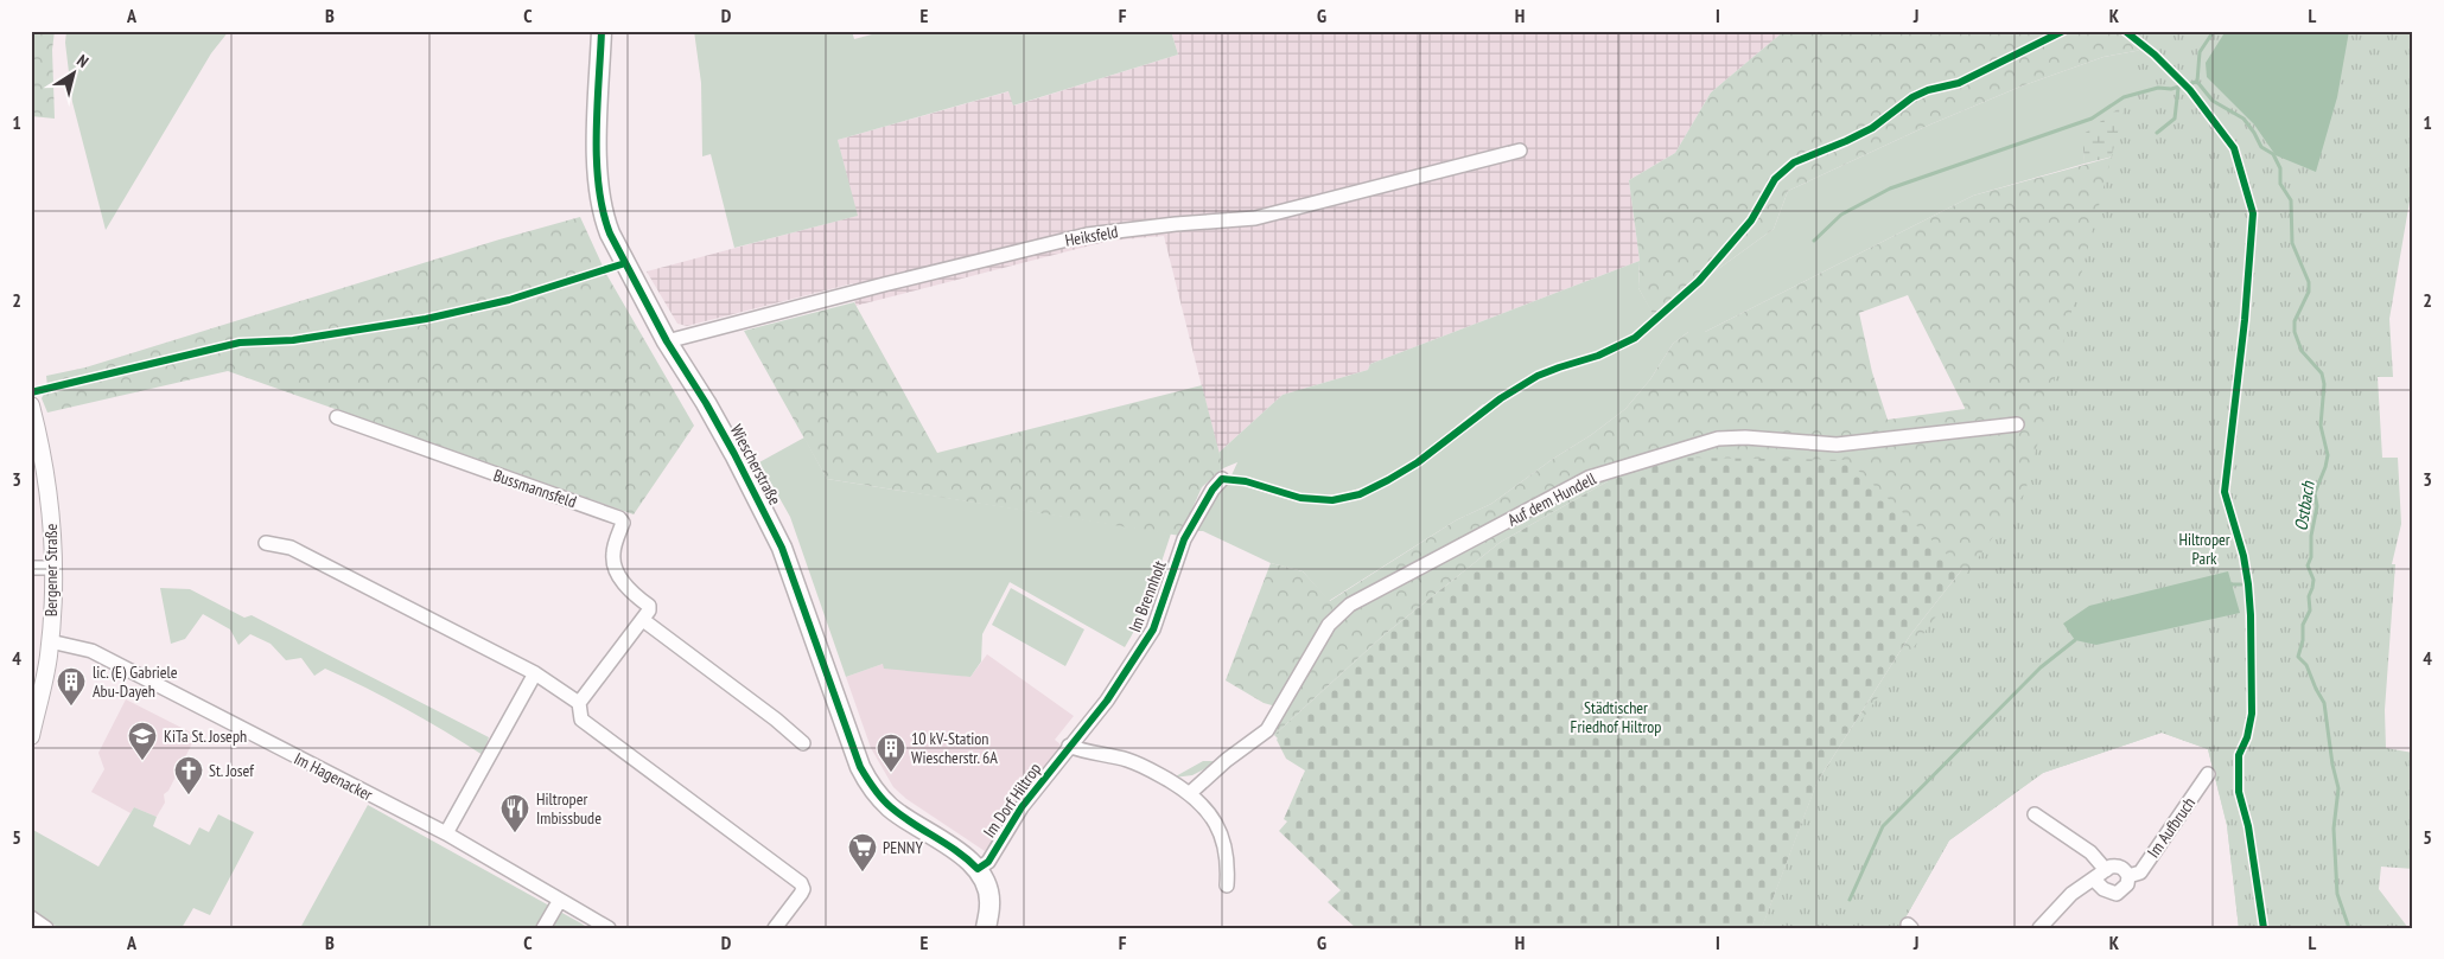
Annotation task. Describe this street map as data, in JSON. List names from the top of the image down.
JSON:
{
  "streets": {
    "main road": ["Wiescherstraße"],
    "street": [
      "Heiksfeld",
      "Bussmannsfeld",
      "Auf dem Hundell",
      "Bergener Straße",
      "Im Brennholt",
      "Im Hagenacker",
      "Im Dorf Hiltrop",
      "Im Aufbruch"
    ]
  },
  "crossings": [
    ["Heiksfeld", "Wiescherstraße"],
    ["Wiescherstraße", "Im Dorf Hiltrop"],
    ["Bergener Straße", "Im Hagenacker"],
    ["Im Brennholt", "Im Dorf Hiltrop"]
  ],
  "water": ["Ostbach"],
  "parks": ["Hiltroper Park", "Städtischer Friedhof Hiltrop"],
  "places": {
    "building": ["lic. (E) Gabriele Abu-Dayeh", "10 kV-Station Wiescherstr. 6A"],
    "school or university": ["KiTa St. Joseph"],
    "church": ["St. Josef"],
    "restaurant": ["Hiltroper Imbissbude"],
    "supermarket": ["PENNY"]
  },
  "north": "top right",
  "grid": {
    "columns": [
      "A",
      "B",
      "C",
      "D",
      "E",
      "F",
      "G",
      "H",
      "I",
      "J",
      "K",
      "L"
    ],
    "rows": [
      "1",
      "2",
      "3",
      "4",
      "5"
    ]
  }
}
